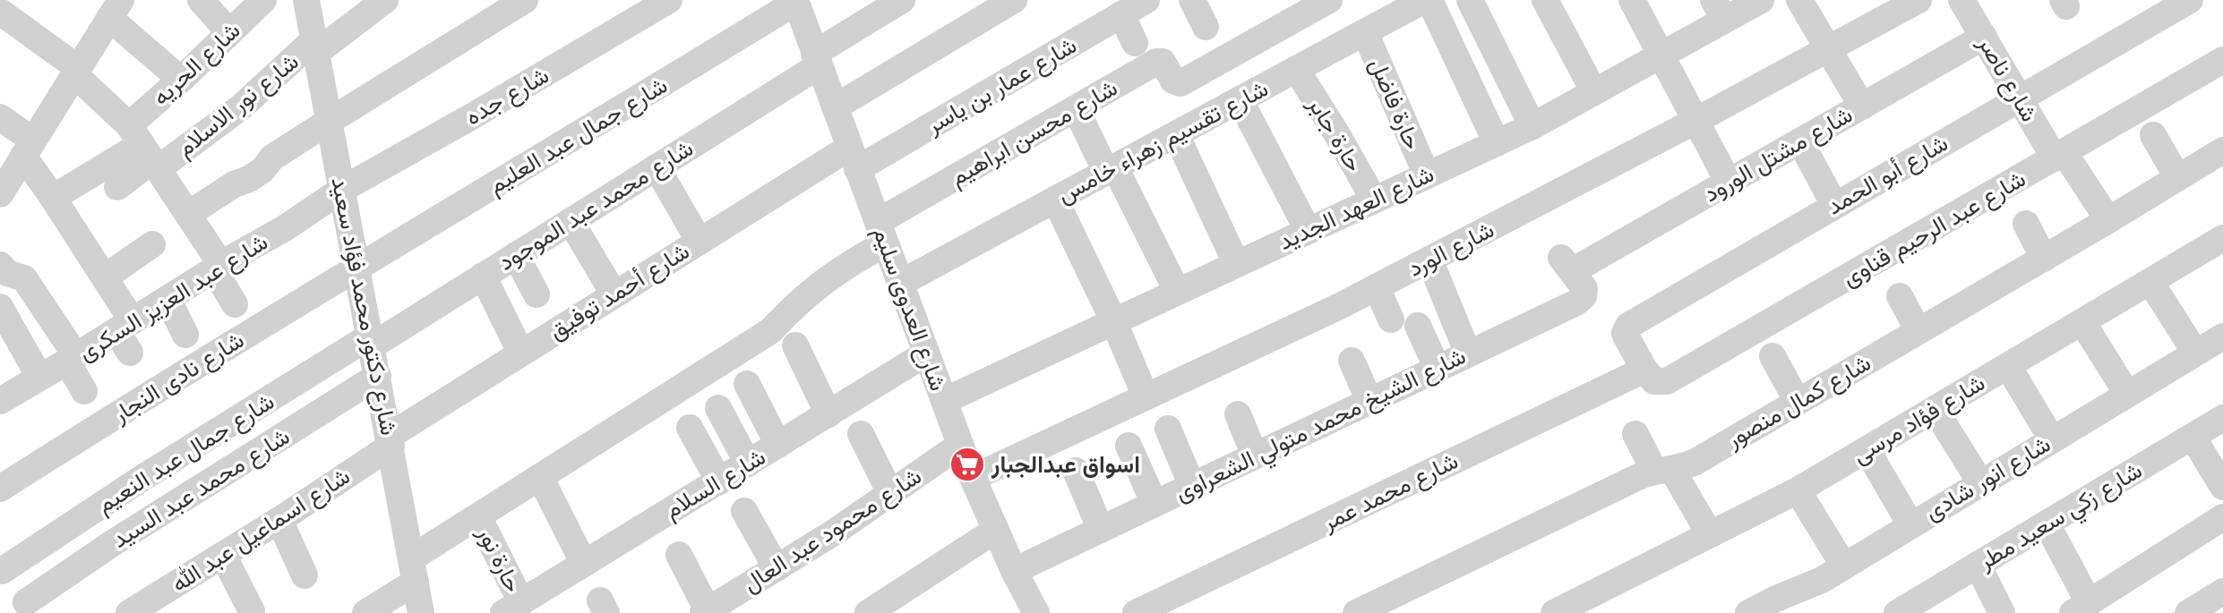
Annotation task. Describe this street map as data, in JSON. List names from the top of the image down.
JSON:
{
  "streets": {
    "street": [
      "شارع الحريه",
      "شارع ناصر",
      "شارع عمار بن ياسر",
      "شارع جده",
      "حارة فاضل",
      "شارع نور الاسلام",
      "شارع محسن ابراهيم",
      "حارة جابر",
      "شارع جمال عبد العليم",
      "شارع تقسيم زهراء خامس",
      "شارع مشتل الورود",
      "شارع أبو الحمد",
      "شارع محمد عبد الموجود",
      "شارع العهد الجديد",
      "شارع عبد الرحيم قناوى",
      "شارع الورد",
      "شارع أحمد توفيق",
      "شارع عبد العزيز السكرى",
      "شارع دكتور محمد فؤاد سعيد",
      "شارع العدوى سليم",
      "شارع نادى النجار",
      "شارع كمال منصور",
      "شارع فؤاد مرسى",
      "شارع الشيخ محمد متولي الشعراوى",
      "شارع جمال عبد النعيم",
      "شارع انور شادى",
      "شارع السلام",
      "شارع محمد عبد السيد",
      "شارع محمد عمر",
      "شارع زكي سعيد مطر",
      "شارع اسماعيل عبد الله",
      "شارع محمود عبد العال",
      "حارة نور"
    ]
  },
  "crossings": [
    ["شارع الحريه", "شارع نور الاسلام"],
    ["شارع ناصر", "شارع مشتل الورود"],
    ["شارع ناصر", "شارع أبو الحمد"],
    ["شارع ناصر", "شارع عبد الرحيم قناوى"],
    ["شارع ناصر", "شارع كمال منصور"],
    ["شارع عمار بن ياسر", "شارع أحمد توفيق"],
    ["شارع عمار بن ياسر", "شارع العدوى سليم"],
    ["شارع جده", "شارع عبد العزيز السكرى"],
    ["شارع جده", "شارع دكتور محمد فؤاد سعيد"],
    ["حارة فاضل", "شارع تقسيم زهراء خامس"],
    ["حارة فاضل", "شارع العهد الجديد"],
    ["شارع نور الاسلام", "شارع دكتور محمد فؤاد سعيد"],
    ["شارع محسن ابراهيم", "شارع دكتور محمد فؤاد سعيد"],
    ["شارع محسن ابراهيم", "شارع العدوى سليم"],
    ["شارع محسن ابراهيم", "حارة نور"],
    ["حارة جابر", "شارع تقسيم زهراء خامس"],
    ["حارة جابر", "شارع العهد الجديد"],
    ["شارع جمال عبد العليم", "شارع دكتور محمد فؤاد سعيد"],
    ["شارع جمال عبد العليم", "شارع العدوى سليم"],
    ["شارع جمال عبد العليم", "شارع نادى النجار"],
    ["شارع تقسيم زهراء خامس", "شارع العدوى سليم"],
    ["شارع مشتل الورود", "شارع الشيخ محمد متولي الشعراوى"],
    ["شارع أبو الحمد", "شارع عبد الرحيم قناوى"],
    ["شارع أبو الحمد", "شارع محمد عمر"],
    ["شارع محمد عبد الموجود", "شارع دكتور محمد فؤاد سعيد"],
    ["شارع محمد عبد الموجود", "شارع العدوى سليم"],
    ["شارع محمد عبد الموجود", "شارع جمال عبد النعيم"],
    ["شارع العهد الجديد", "شارع العدوى سليم"],
    ["شارع عبد الرحيم قناوى", "شارع محمد عمر"],
    ["شارع الورد", "شارع العدوى سليم"],
    ["شارع أحمد توفيق", "شارع دكتور محمد فؤاد سعيد"],
    ["شارع أحمد توفيق", "شارع العدوى سليم"],
    ["شارع أحمد توفيق", "شارع اسماعيل عبد الله"],
    ["شارع عبد العزيز السكرى", "شارع دكتور محمد فؤاد سعيد"],
    ["شارع دكتور محمد فؤاد سعيد", "شارع نادى النجار"],
    ["شارع دكتور محمد فؤاد سعيد", "شارع جمال عبد النعيم"],
    ["شارع دكتور محمد فؤاد سعيد", "شارع محمد عبد السيد"],
    ["شارع دكتور محمد فؤاد سعيد", "شارع اسماعيل عبد الله"],
    ["شارع العدوى سليم", "شارع الشيخ محمد متولي الشعراوى"],
    ["شارع العدوى سليم", "شارع السلام"],
    ["شارع العدوى سليم", "شارع محمود عبد العال"],
    ["شارع السلام", "حارة نور"]
  ],
  "places": {
    "supermarket": ["اسواق عبدالجبار"]
  }
}
